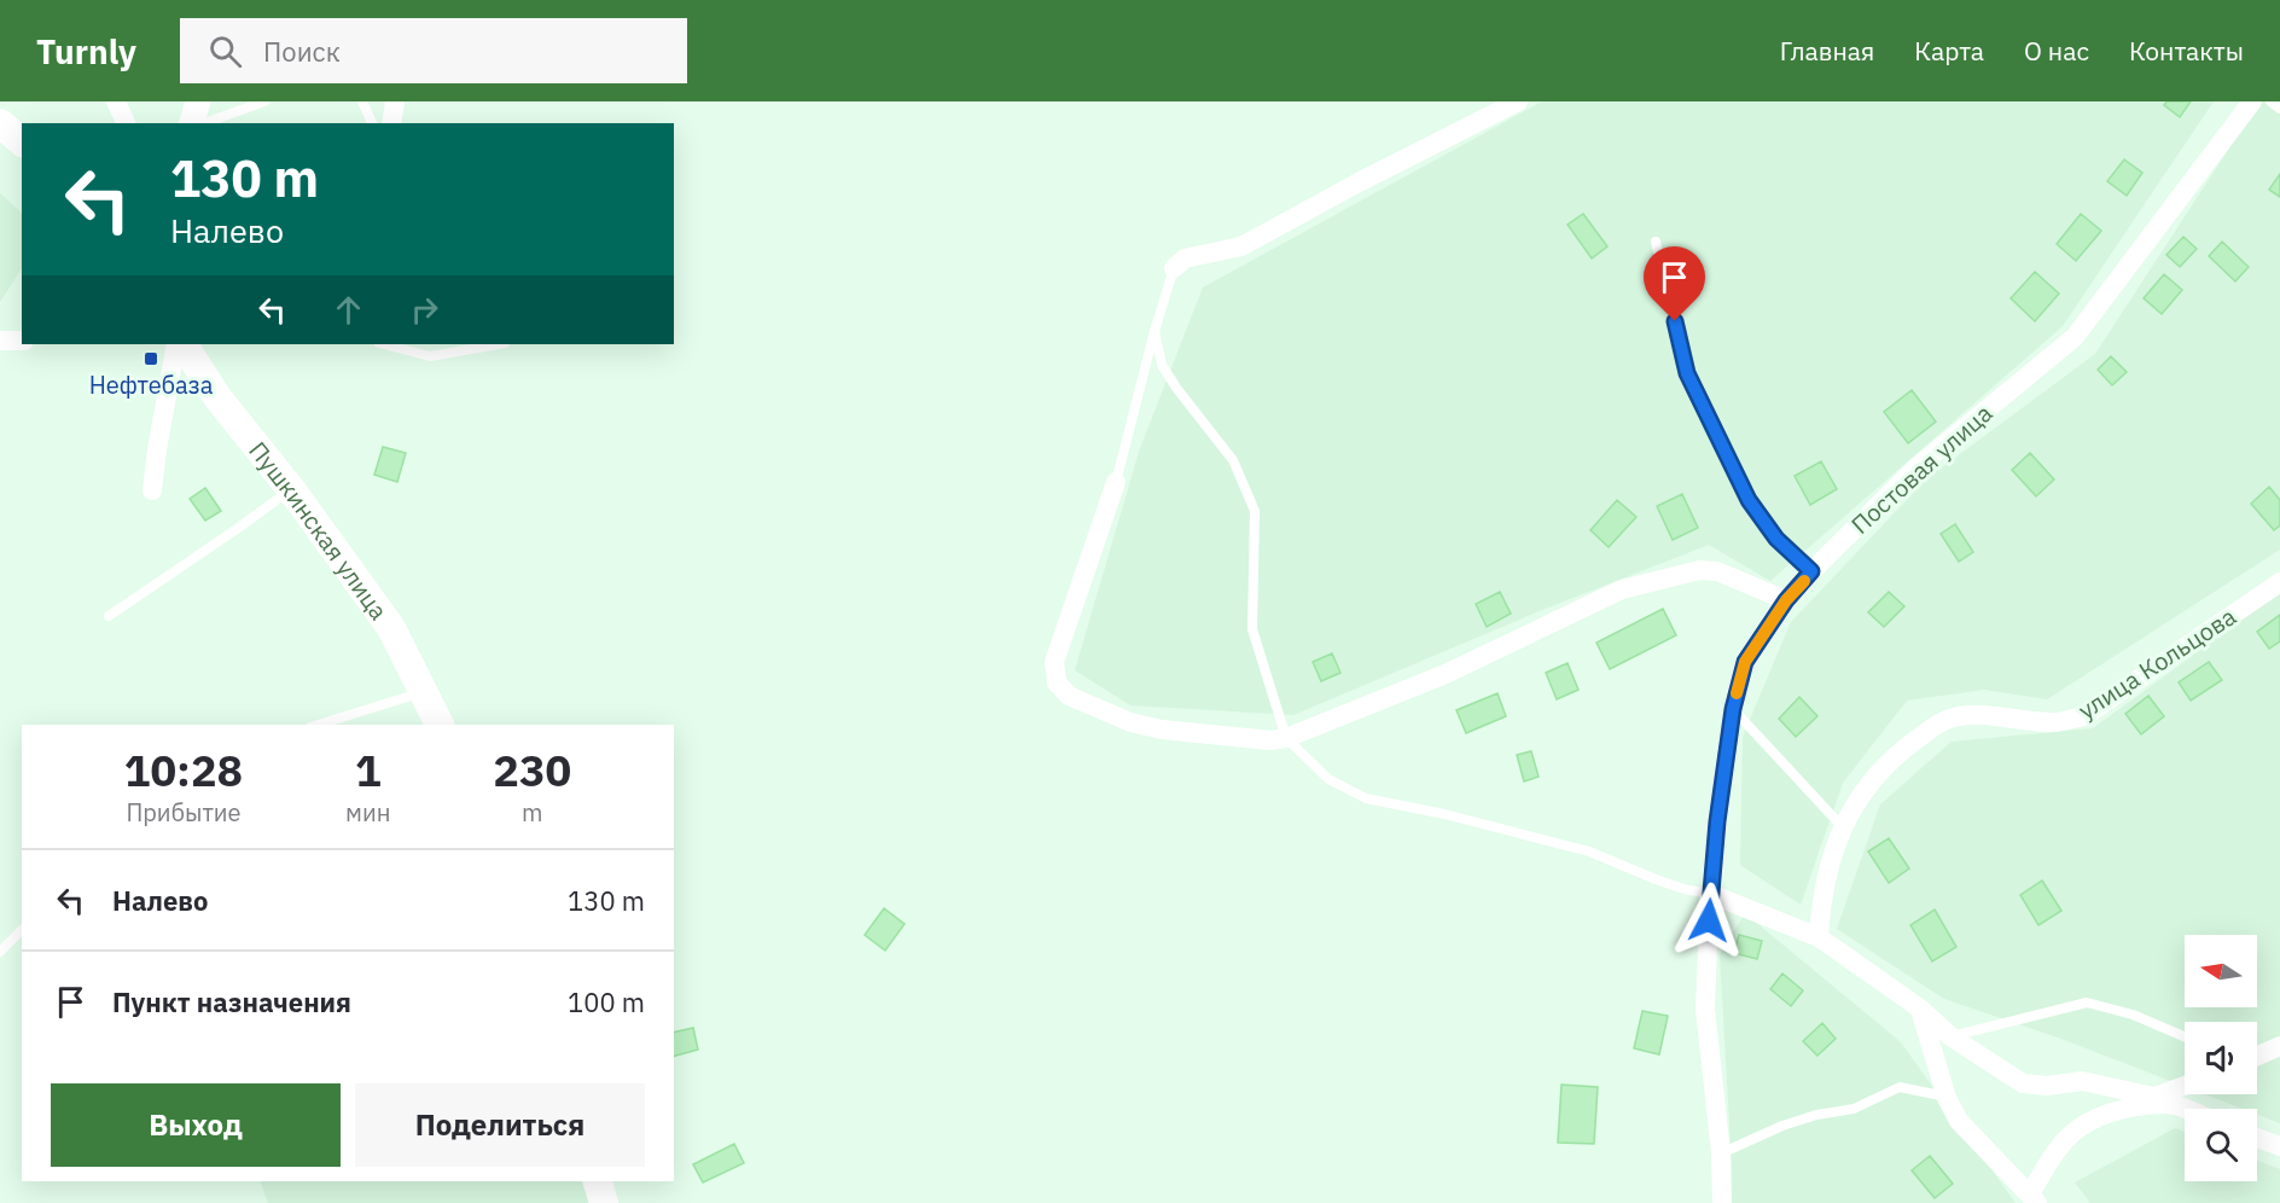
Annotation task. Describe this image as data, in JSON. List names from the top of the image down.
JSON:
{
  "streets": {
    "main road": ["Пушкинская улица"],
    "street": ["Постовая улица", "улица Кольцова"]
  },
  "places": {
    "transit": ["Нефтебаза"]
  },
  "north": "left",
  "page": {
    "header": "Turnly",
    "search": "Поиск",
    "nav": [
      "Главная",
      "Карта",
      "О нас",
      "Контакты"
    ],
    "turn": ["130 m", "Налево"],
    "eta": [
      "10:28",
      "Прибытие",
      "1",
      "мин",
      "230",
      "m"
    ],
    "list": [
      {
        "name": "Налево",
        "value": "130 m"
      },
      {
        "name": "Пункт назначения",
        "value": "100 m"
      }
    ],
    "buttons": ["Выход", "Поделиться"]
  }
}
